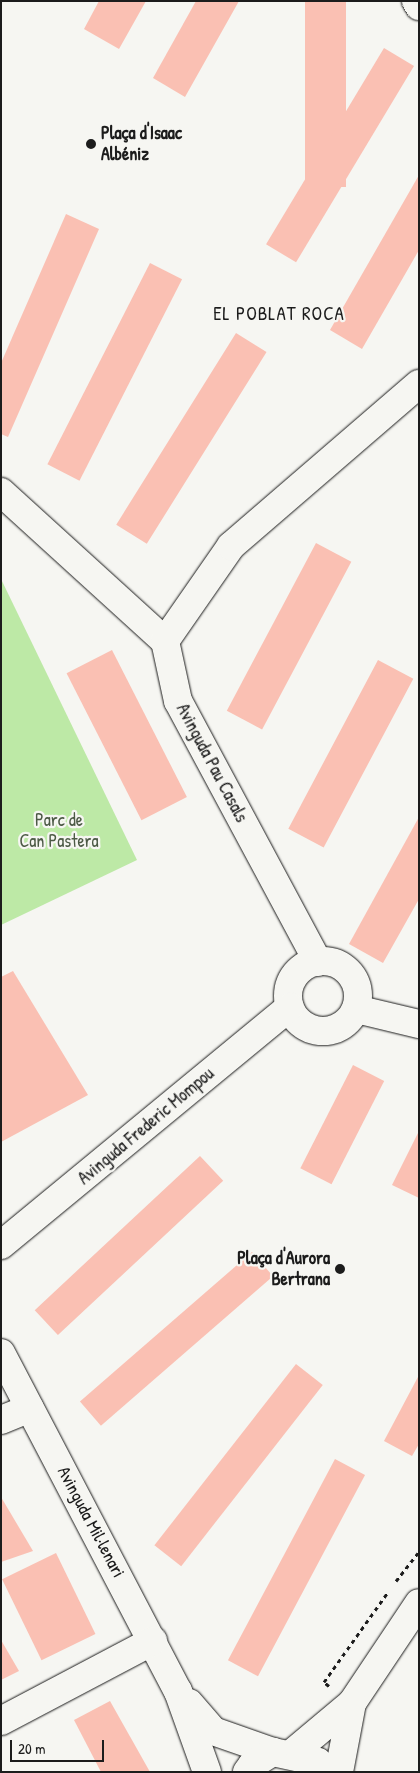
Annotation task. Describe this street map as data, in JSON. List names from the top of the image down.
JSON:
{
  "streets": {
    "street": ["Avinguda Pau Casals", "Avinguda Frederic Mompou", "Avinguda Mil·lenari"]
  },
  "crossings": [
    ["Avinguda Pau Casals", "Avinguda Frederic Mompou"]
  ],
  "districts": ["EL POBLAT ROCA"],
  "parks": ["Parc de Can Pastera"],
  "places": ["Plaça d'Isaac Albéniz", "Plaça d'Aurora Bertrana"],
  "scale_bar": "20 m"
}
